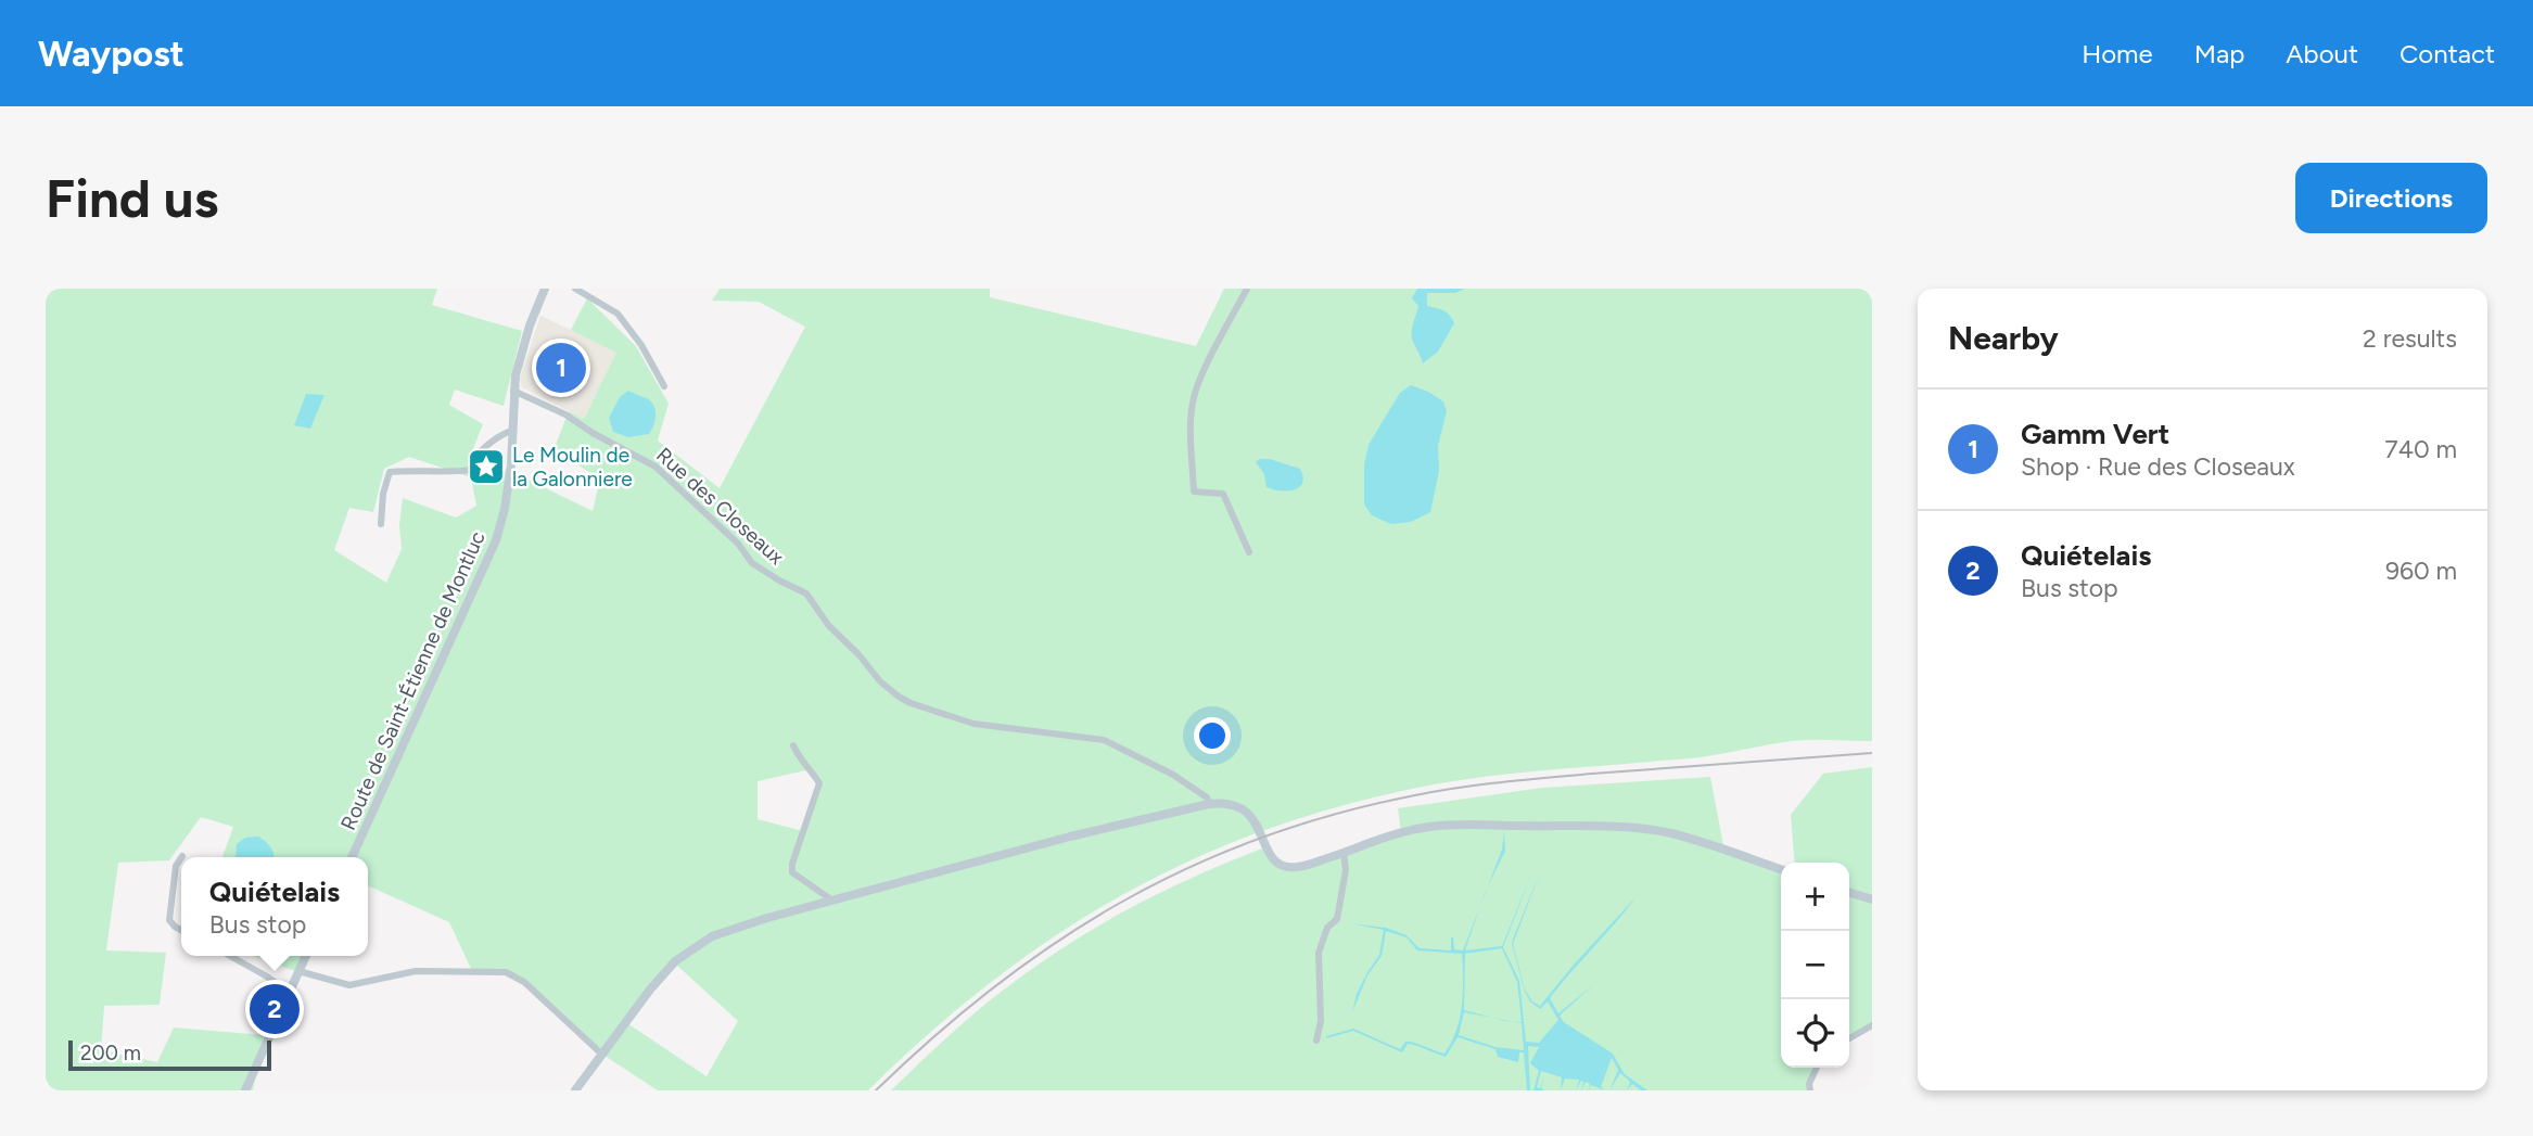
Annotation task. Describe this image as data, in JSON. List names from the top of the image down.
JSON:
{
  "streets": {
    "main road": ["Route de Saint-Étienne de Montluc"],
    "street": ["Rue des Closeaux"]
  },
  "crossings": [
    ["Rue des Closeaux", "Route de Saint-Étienne de Montluc"]
  ],
  "places": {
    "place": ["Le Moulin de la Galonniere"]
  },
  "scale_bar": "200 m",
  "page": {
    "header": "Waypost",
    "nav": [
      "Home",
      "Map",
      "About",
      "Contact"
    ],
    "buttons": "Directions",
    "title": "Find us",
    "heading": ["Nearby", "2 results"],
    "pins": ["1", "2"],
    "list": [
      {
        "mark": "1",
        "name": "Gamm Vert",
        "note": "Shop · Rue des Closeaux",
        "value": "740 m"
      },
      {
        "mark": "2",
        "name": "Quiételais",
        "note": "Bus stop",
        "value": "960 m"
      }
    ],
    "popup": ["Quiételais", "Bus stop"],
    "map_buttons": ["+", "−"],
    "scale": "200 m"
  }
}
